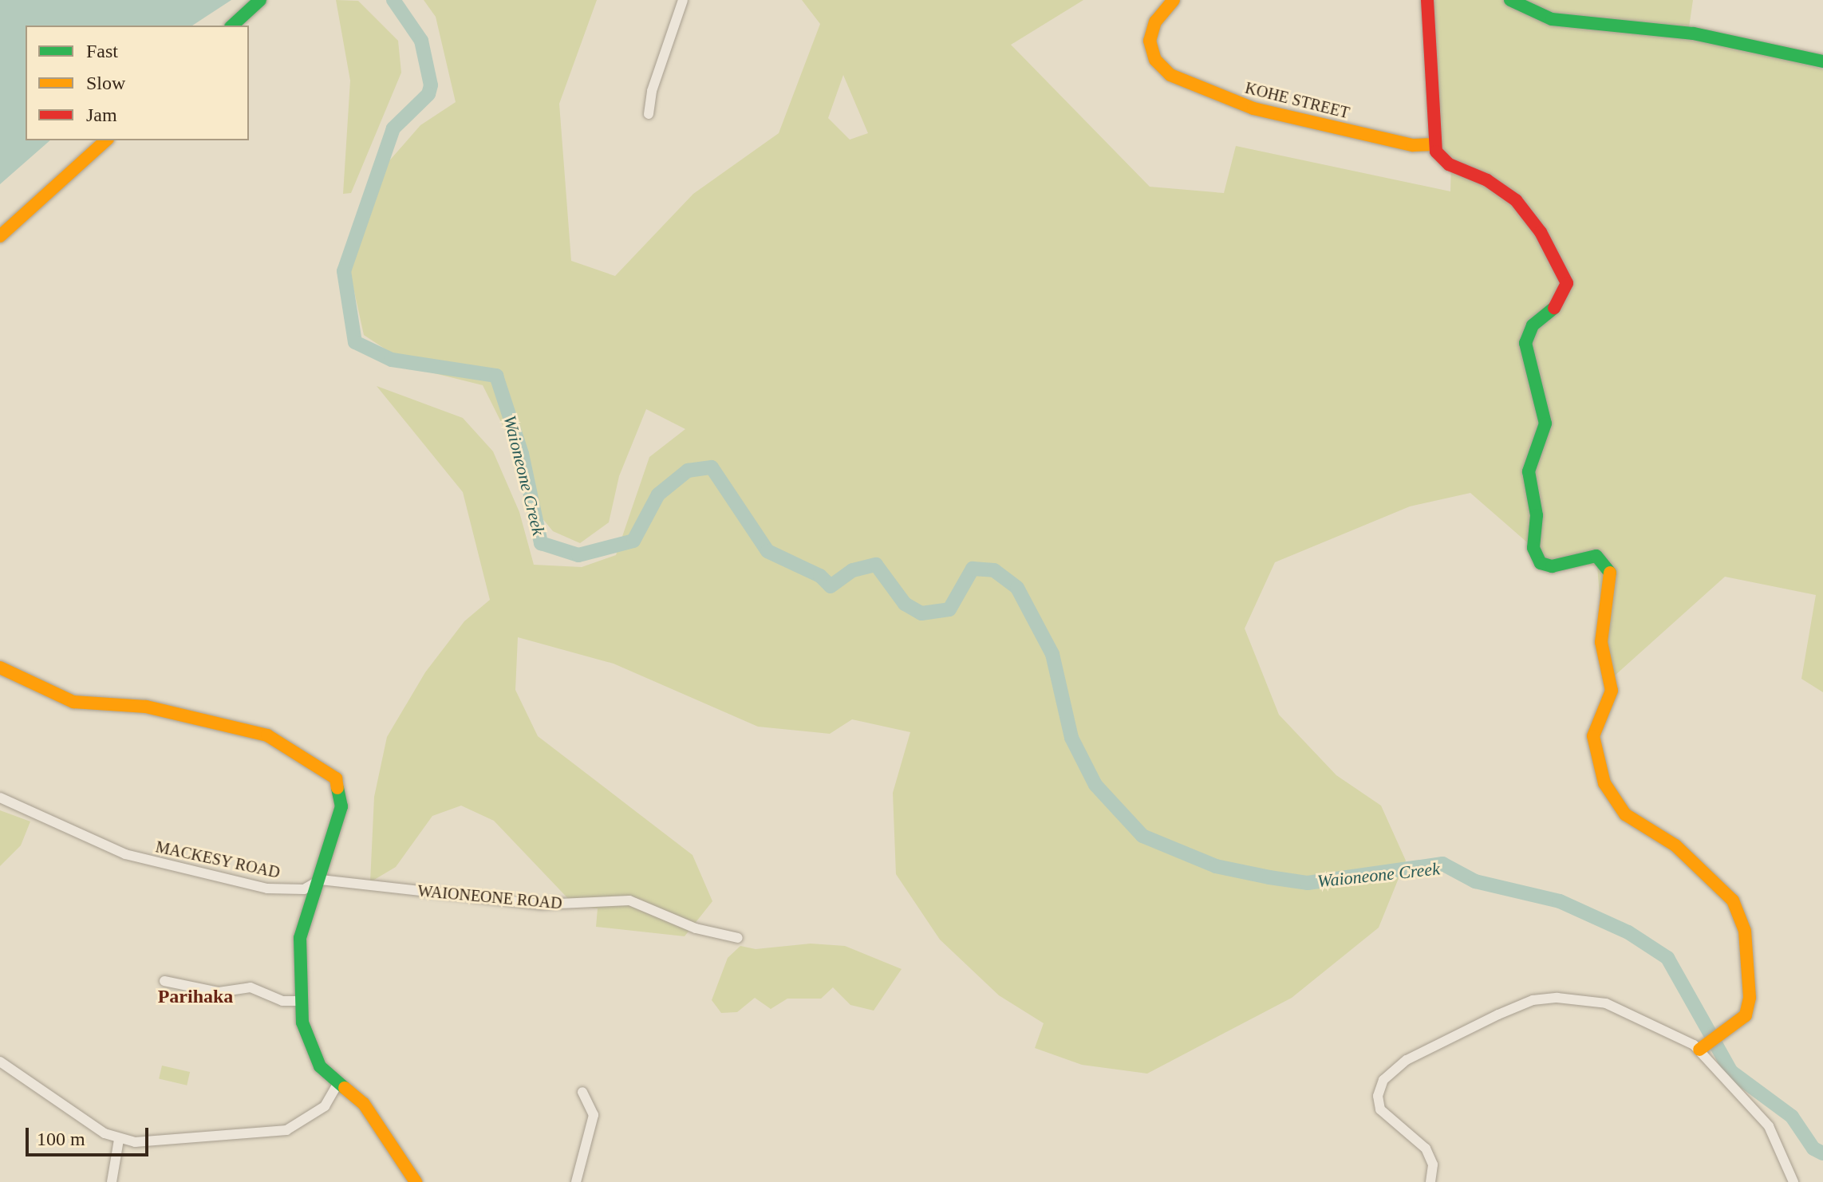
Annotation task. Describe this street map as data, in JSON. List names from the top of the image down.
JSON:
{
  "streets": {
    "street": ["KOHE STREET", "MACKESY ROAD", "WAIONEONE ROAD"]
  },
  "crossings": [
    ["MACKESY ROAD", "WAIONEONE ROAD"]
  ],
  "districts": ["Parihaka"],
  "water": ["Waioneone Creek"],
  "legend": ["Fast", "Slow", "Jam"],
  "scale_bar": "100 m"
}
